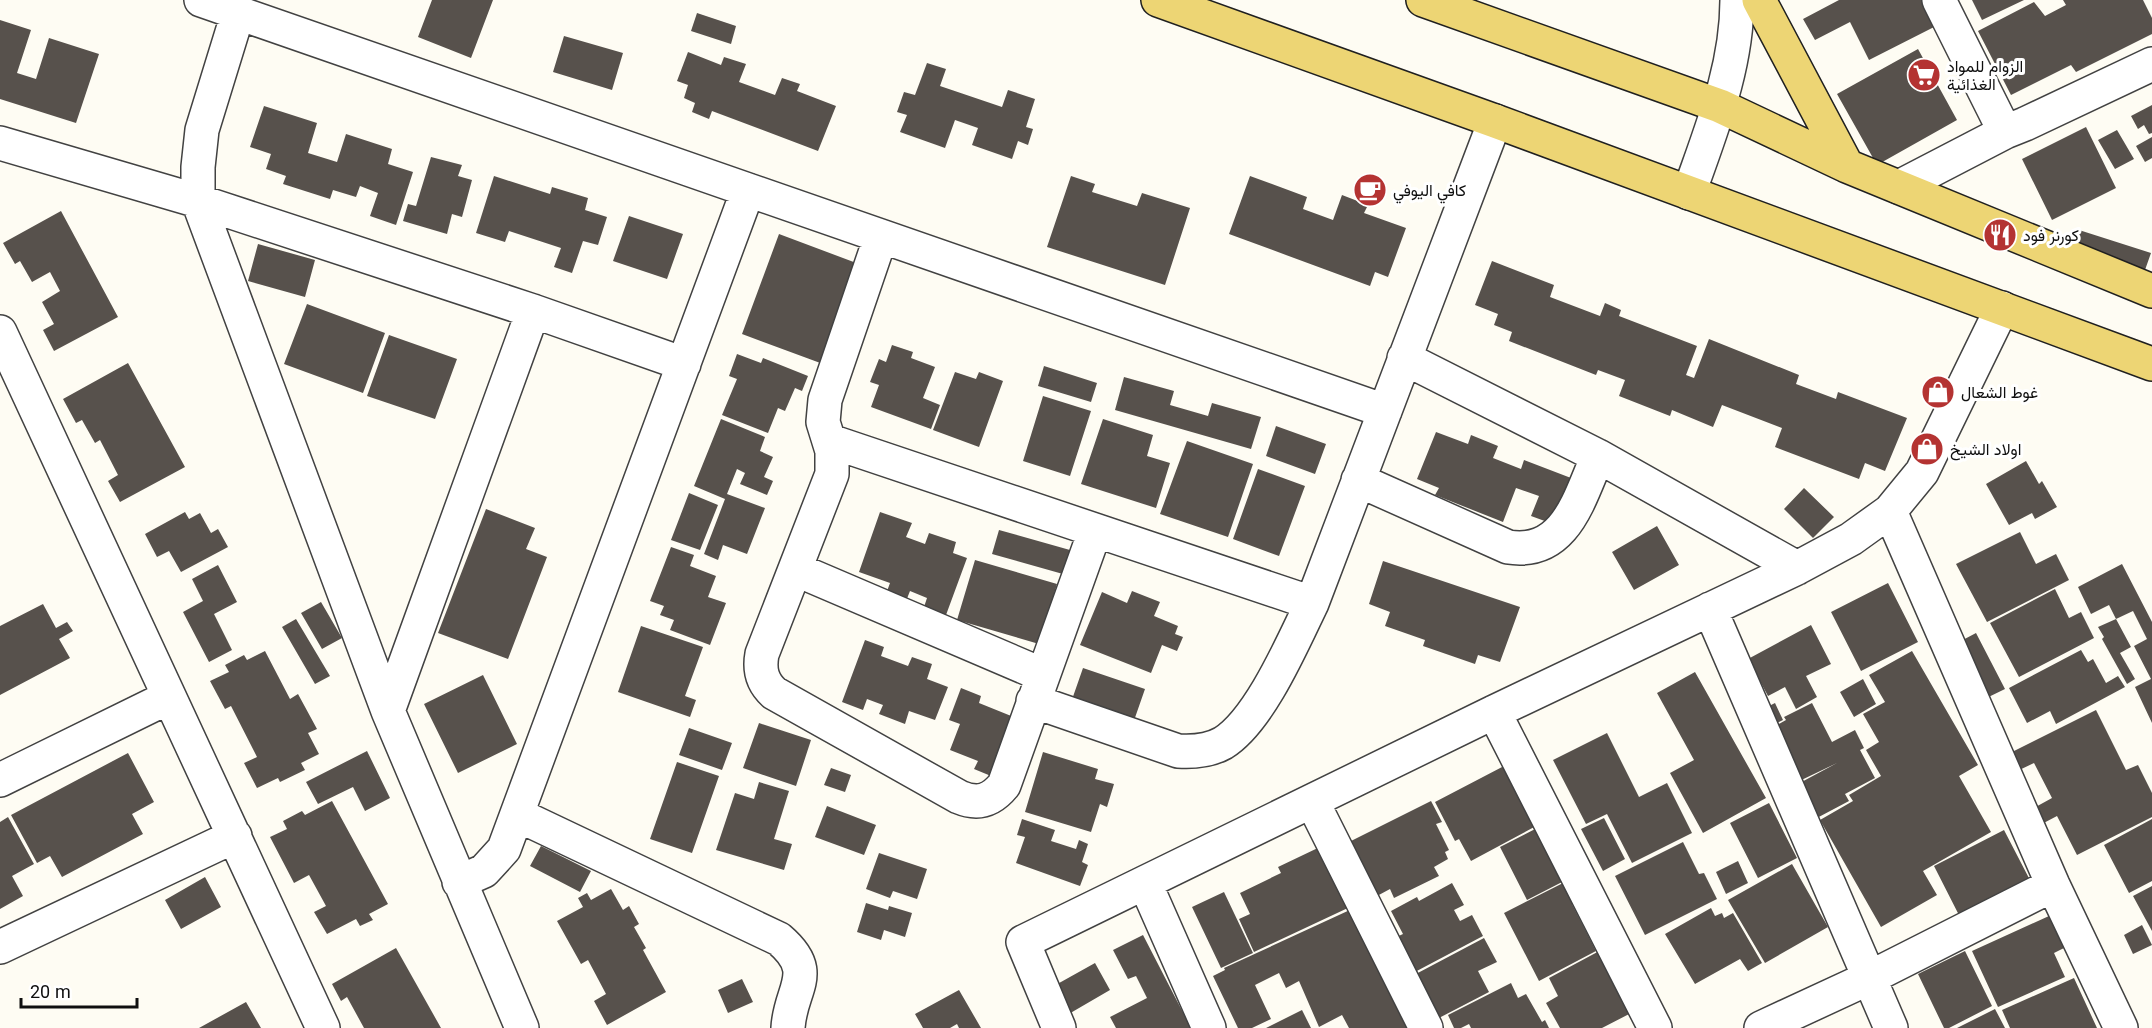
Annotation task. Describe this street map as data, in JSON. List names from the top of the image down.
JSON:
{
  "places": {
    "supermarket": ["الزوام للمواد الغذائية"],
    "cafe": ["كافي اليوفي"],
    "restaurant": ["كورنر فود"],
    "shop": ["غوط الشعال", "اولاد الشيخ"]
  },
  "scale_bar": "20 m"
}
